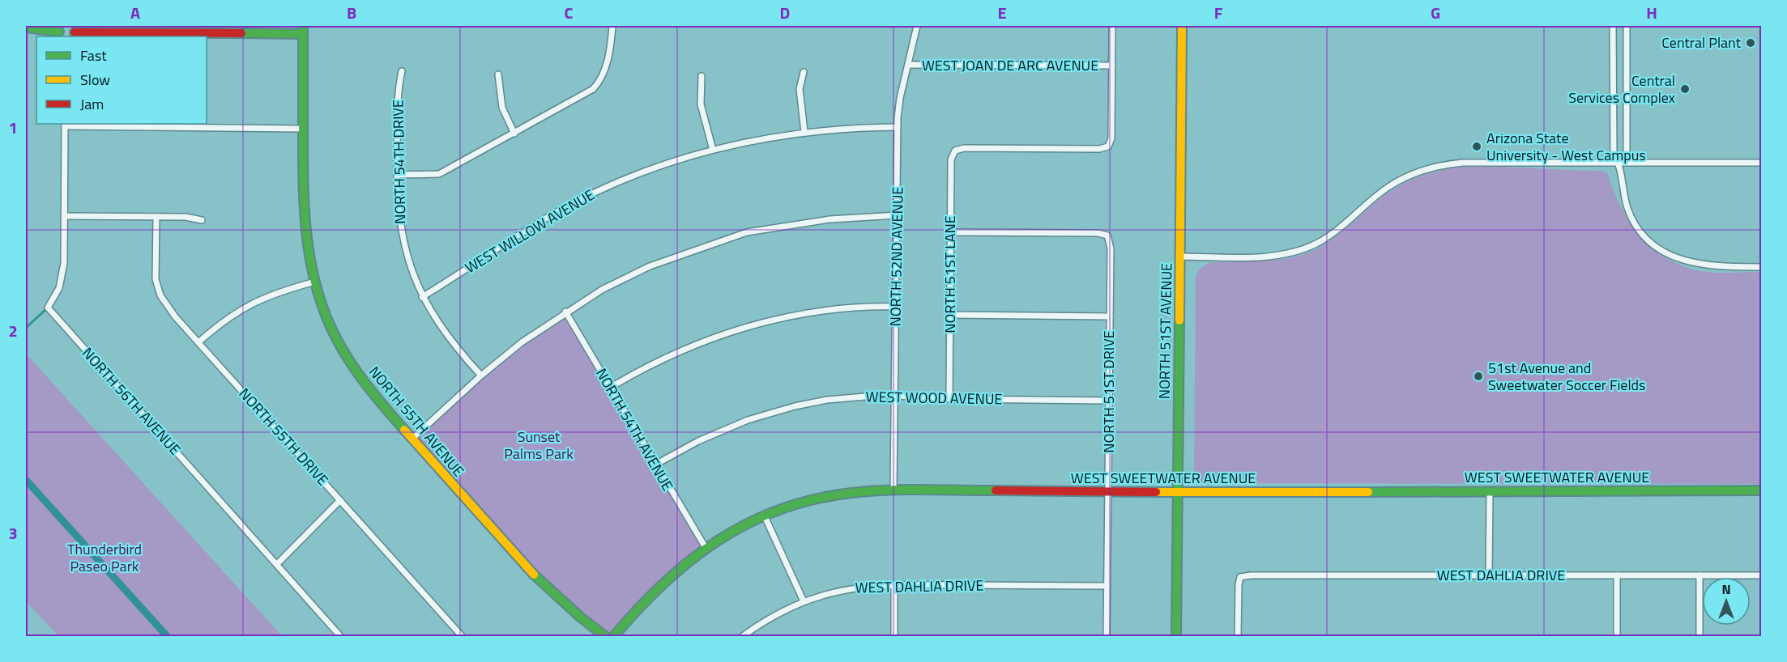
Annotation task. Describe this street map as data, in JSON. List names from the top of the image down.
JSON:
{
  "streets": {
    "street": [
      "WEST JOAN DE ARC AVENUE",
      "NORTH 54TH DRIVE",
      "WEST WILLOW AVENUE",
      "NORTH 52ND AVENUE",
      "NORTH 51ST LANE",
      "NORTH 51ST AVENUE",
      "NORTH 51ST DRIVE",
      "WEST WOOD AVENUE",
      "NORTH 56TH AVENUE",
      "NORTH 55TH AVENUE",
      "NORTH 54TH AVENUE",
      "NORTH 55TH DRIVE",
      "WEST SWEETWATER AVENUE",
      "WEST DAHLIA DRIVE"
    ]
  },
  "crossings": [
    ["WEST JOAN DE ARC AVENUE", "NORTH 52ND AVENUE"],
    ["WEST JOAN DE ARC AVENUE", "NORTH 51ST LANE"],
    ["NORTH 54TH DRIVE", "WEST WILLOW AVENUE"],
    ["WEST WILLOW AVENUE", "NORTH 52ND AVENUE"],
    ["NORTH 52ND AVENUE", "WEST WOOD AVENUE"],
    ["NORTH 52ND AVENUE", "WEST SWEETWATER AVENUE"],
    ["NORTH 51ST LANE", "NORTH 51ST DRIVE"],
    ["NORTH 51ST LANE", "WEST WOOD AVENUE"],
    ["NORTH 51ST AVENUE", "WEST SWEETWATER AVENUE"],
    ["NORTH 51ST DRIVE", "WEST WOOD AVENUE"],
    ["NORTH 51ST DRIVE", "WEST SWEETWATER AVENUE"],
    ["NORTH 51ST DRIVE", "WEST DAHLIA DRIVE"],
    ["WEST WOOD AVENUE", "NORTH 54TH AVENUE"],
    ["NORTH 54TH AVENUE", "WEST SWEETWATER AVENUE"]
  ],
  "parks": ["Sunset Palms Park", "Thunderbird Paseo Park"],
  "places": [
    "Central Plant",
    "Central Services Complex",
    "Arizona State University - West Campus",
    "51st Avenue and Sweetwater Soccer Fields"
  ],
  "legend": ["Fast", "Slow", "Jam"],
  "north": "top",
  "grid": {
    "columns": [
      "A",
      "B",
      "C",
      "D",
      "E",
      "F",
      "G",
      "H"
    ],
    "rows": ["1", "2", "3"]
  }
}
